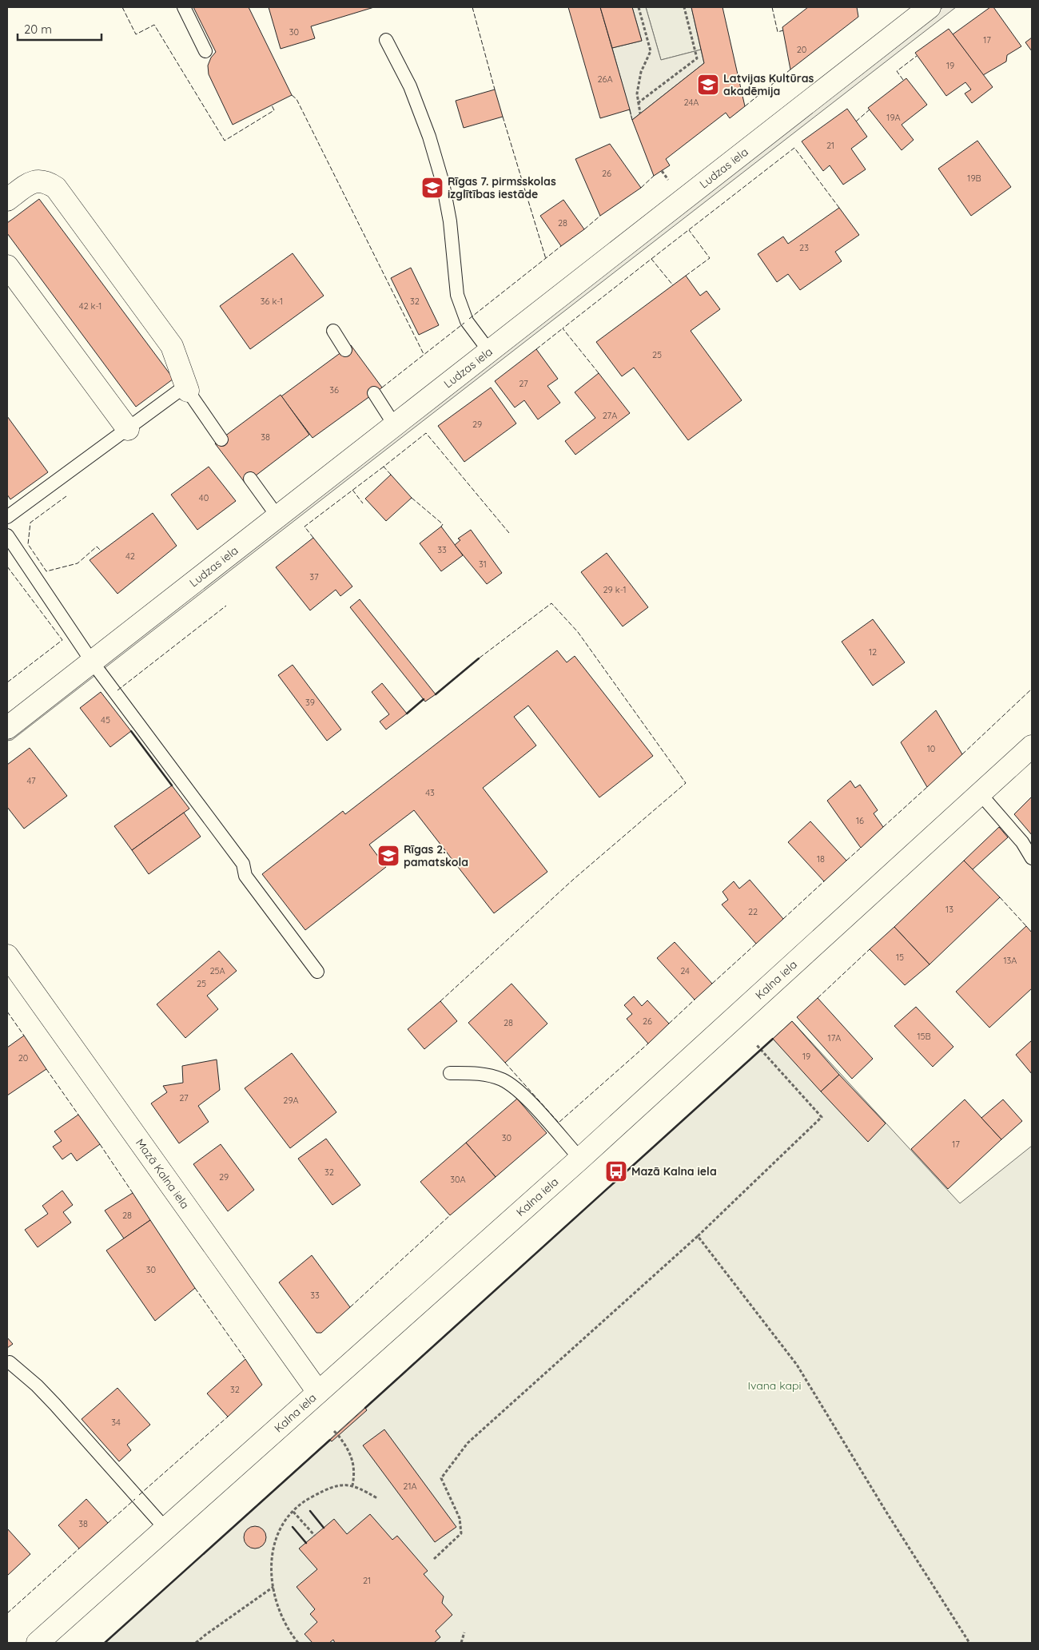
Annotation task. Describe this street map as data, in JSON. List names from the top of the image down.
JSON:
{
  "streets": {
    "street": ["Ludzas iela", "Kalna iela", "Mazā Kalna iela"]
  },
  "crossings": [
    ["Kalna iela", "Mazā Kalna iela"]
  ],
  "parks": ["Ivana kapi"],
  "places": {
    "school or university": ["Latvijas Kultūras akadēmija", "Rīgas 7. pirmsskolas izglītības iestāde", "Rīgas 2. pamatskola"],
    "bus stop": ["Mazā Kalna iela"]
  },
  "house_numbers": [
    "30",
    "17",
    "20",
    "19",
    "26A",
    "24A",
    "19A",
    "21",
    "26",
    "19B",
    "28",
    "23",
    "36 k-1",
    "32",
    "42 k-1",
    "25",
    "27",
    "36",
    "27A",
    "29",
    "38",
    "40",
    "33",
    "42",
    "31",
    "37",
    "29 k-1",
    "12",
    "39",
    "45",
    "10",
    "47",
    "43",
    "16",
    "18",
    "13",
    "22",
    "15",
    "13A",
    "25A",
    "24",
    "25",
    "26",
    "28",
    "15B",
    "17A",
    "19",
    "20",
    "27",
    "29A",
    "30",
    "17",
    "32",
    "29",
    "30A",
    "28",
    "30",
    "33",
    "32",
    "34",
    "21A",
    "38",
    "21"
  ],
  "scale_bar": "20 m"
}
